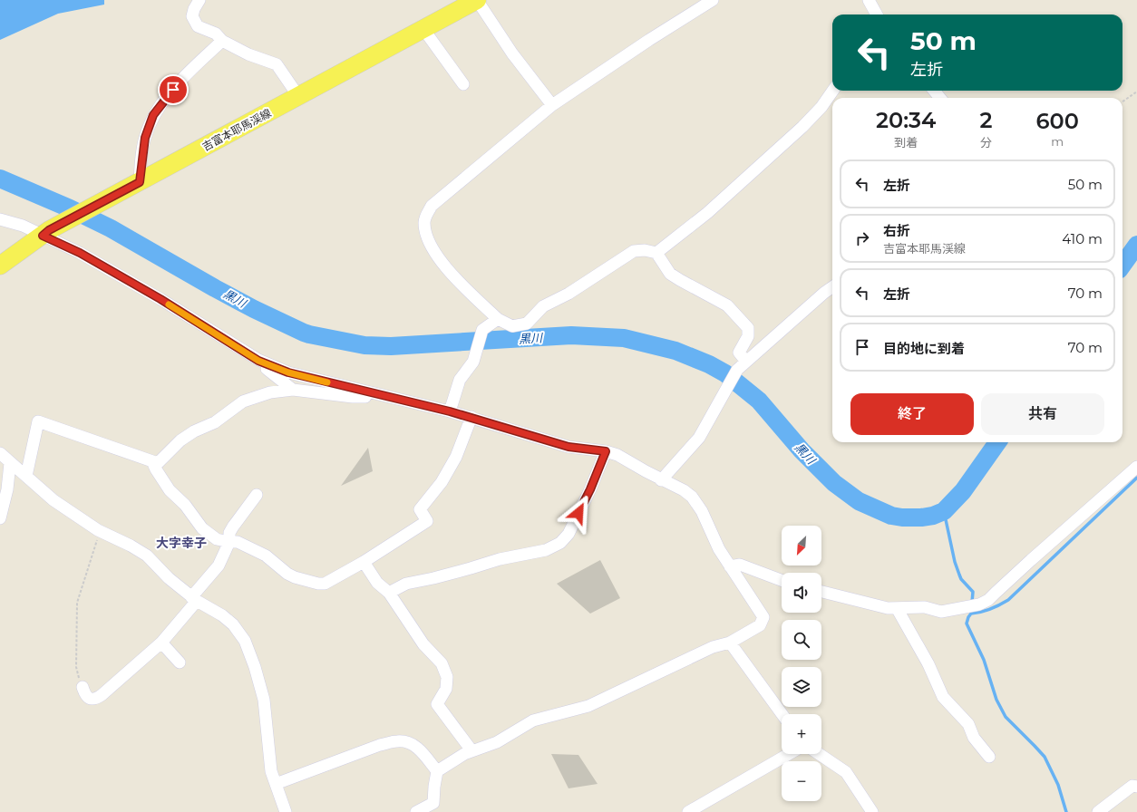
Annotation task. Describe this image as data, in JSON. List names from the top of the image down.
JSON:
{
  "streets": {
    "main road": ["吉富本耶馬渓線"]
  },
  "districts": ["大字幸子"],
  "water": ["黒川"],
  "north": "bottom left",
  "page": {
    "turn": ["50 m", "左折"],
    "eta": [
      "20:34",
      "到着",
      "2",
      "分",
      "600",
      "m"
    ],
    "list": [
      {
        "name": "左折",
        "value": "50 m"
      },
      {
        "name": "右折",
        "note": "吉富本耶馬渓線",
        "value": "410 m"
      },
      {
        "name": "左折",
        "value": "70 m"
      },
      {
        "name": "目的地に到着",
        "value": "70 m"
      }
    ],
    "buttons": ["終了", "共有"],
    "map_buttons": ["+", "−"]
  }
}
